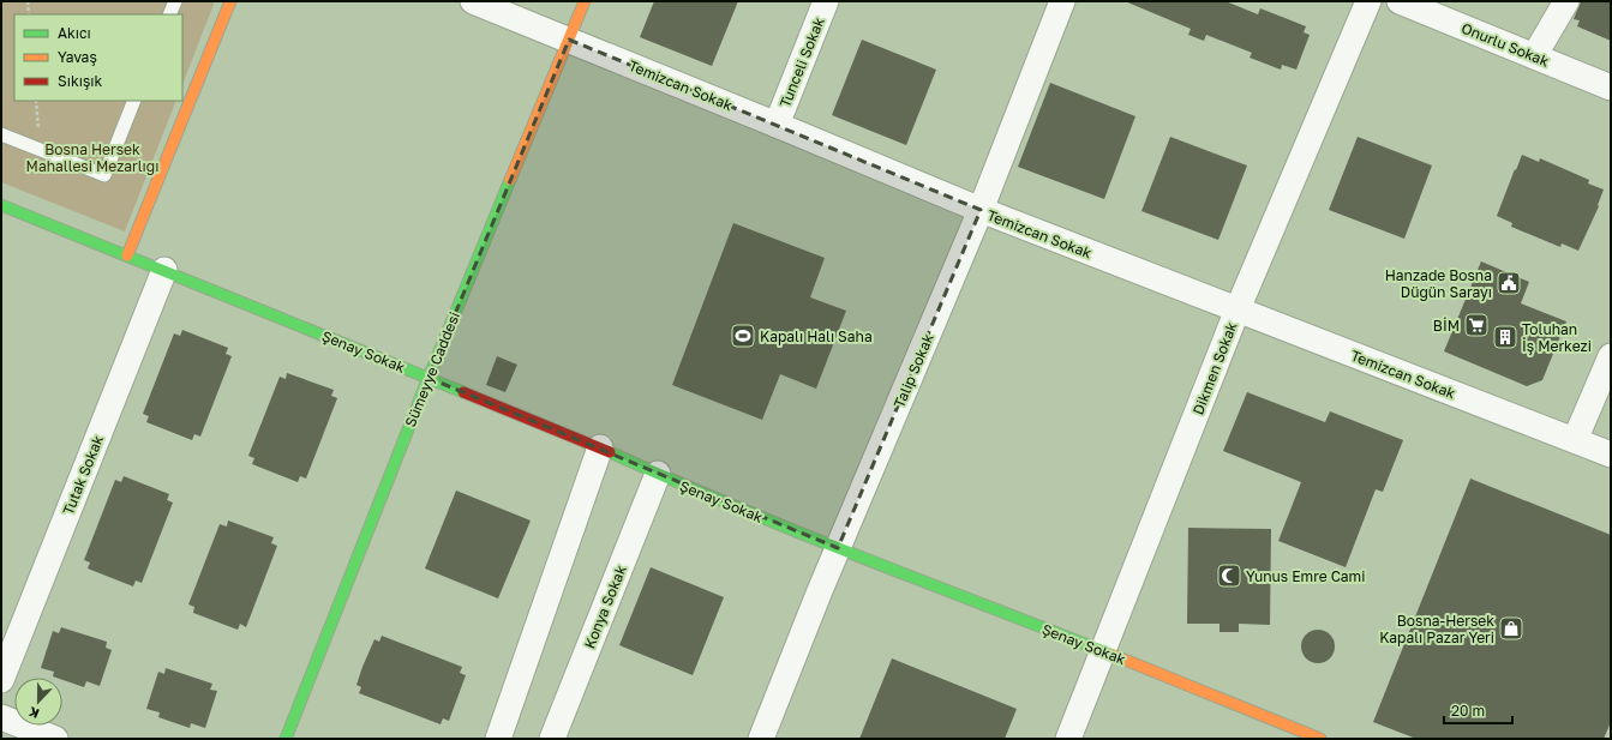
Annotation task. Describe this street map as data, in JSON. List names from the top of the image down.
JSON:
{
  "streets": {
    "street": [
      "Onurlu Sokak",
      "Tunceli Sokak",
      "Temizcan Sokak",
      "Şenay Sokak",
      "Dikmen Sokak",
      "Sümeyye Caddesi",
      "Talip Sokak",
      "Tutak Sokak",
      "Konya Sokak"
    ]
  },
  "crossings": [
    ["Tunceli Sokak", "Temizcan Sokak"],
    ["Temizcan Sokak", "Dikmen Sokak"],
    ["Temizcan Sokak", "Sümeyye Caddesi"],
    ["Temizcan Sokak", "Talip Sokak"],
    ["Şenay Sokak", "Dikmen Sokak"],
    ["Şenay Sokak", "Sümeyye Caddesi"],
    ["Şenay Sokak", "Talip Sokak"],
    ["Şenay Sokak", "Tutak Sokak"],
    ["Şenay Sokak", "Konya Sokak"]
  ],
  "parks": ["Bosna Hersek Mahallesi Mezarlığı"],
  "places": {
    "public building": ["Hanzade Bosna Düğün Sarayı"],
    "supermarket": ["BİM"],
    "sports": ["Kapalı Halı Saha"],
    "building": ["Toluhan İş Merkezi"],
    "mosque": ["Yunus Emre Cami"],
    "shop": ["Bosna-Hersek Kapalı Pazar Yeri"]
  },
  "legend": ["Akıcı", "Yavaş", "Sıkışık"],
  "scale_bar": "20 m",
  "north": "bottom"
}
